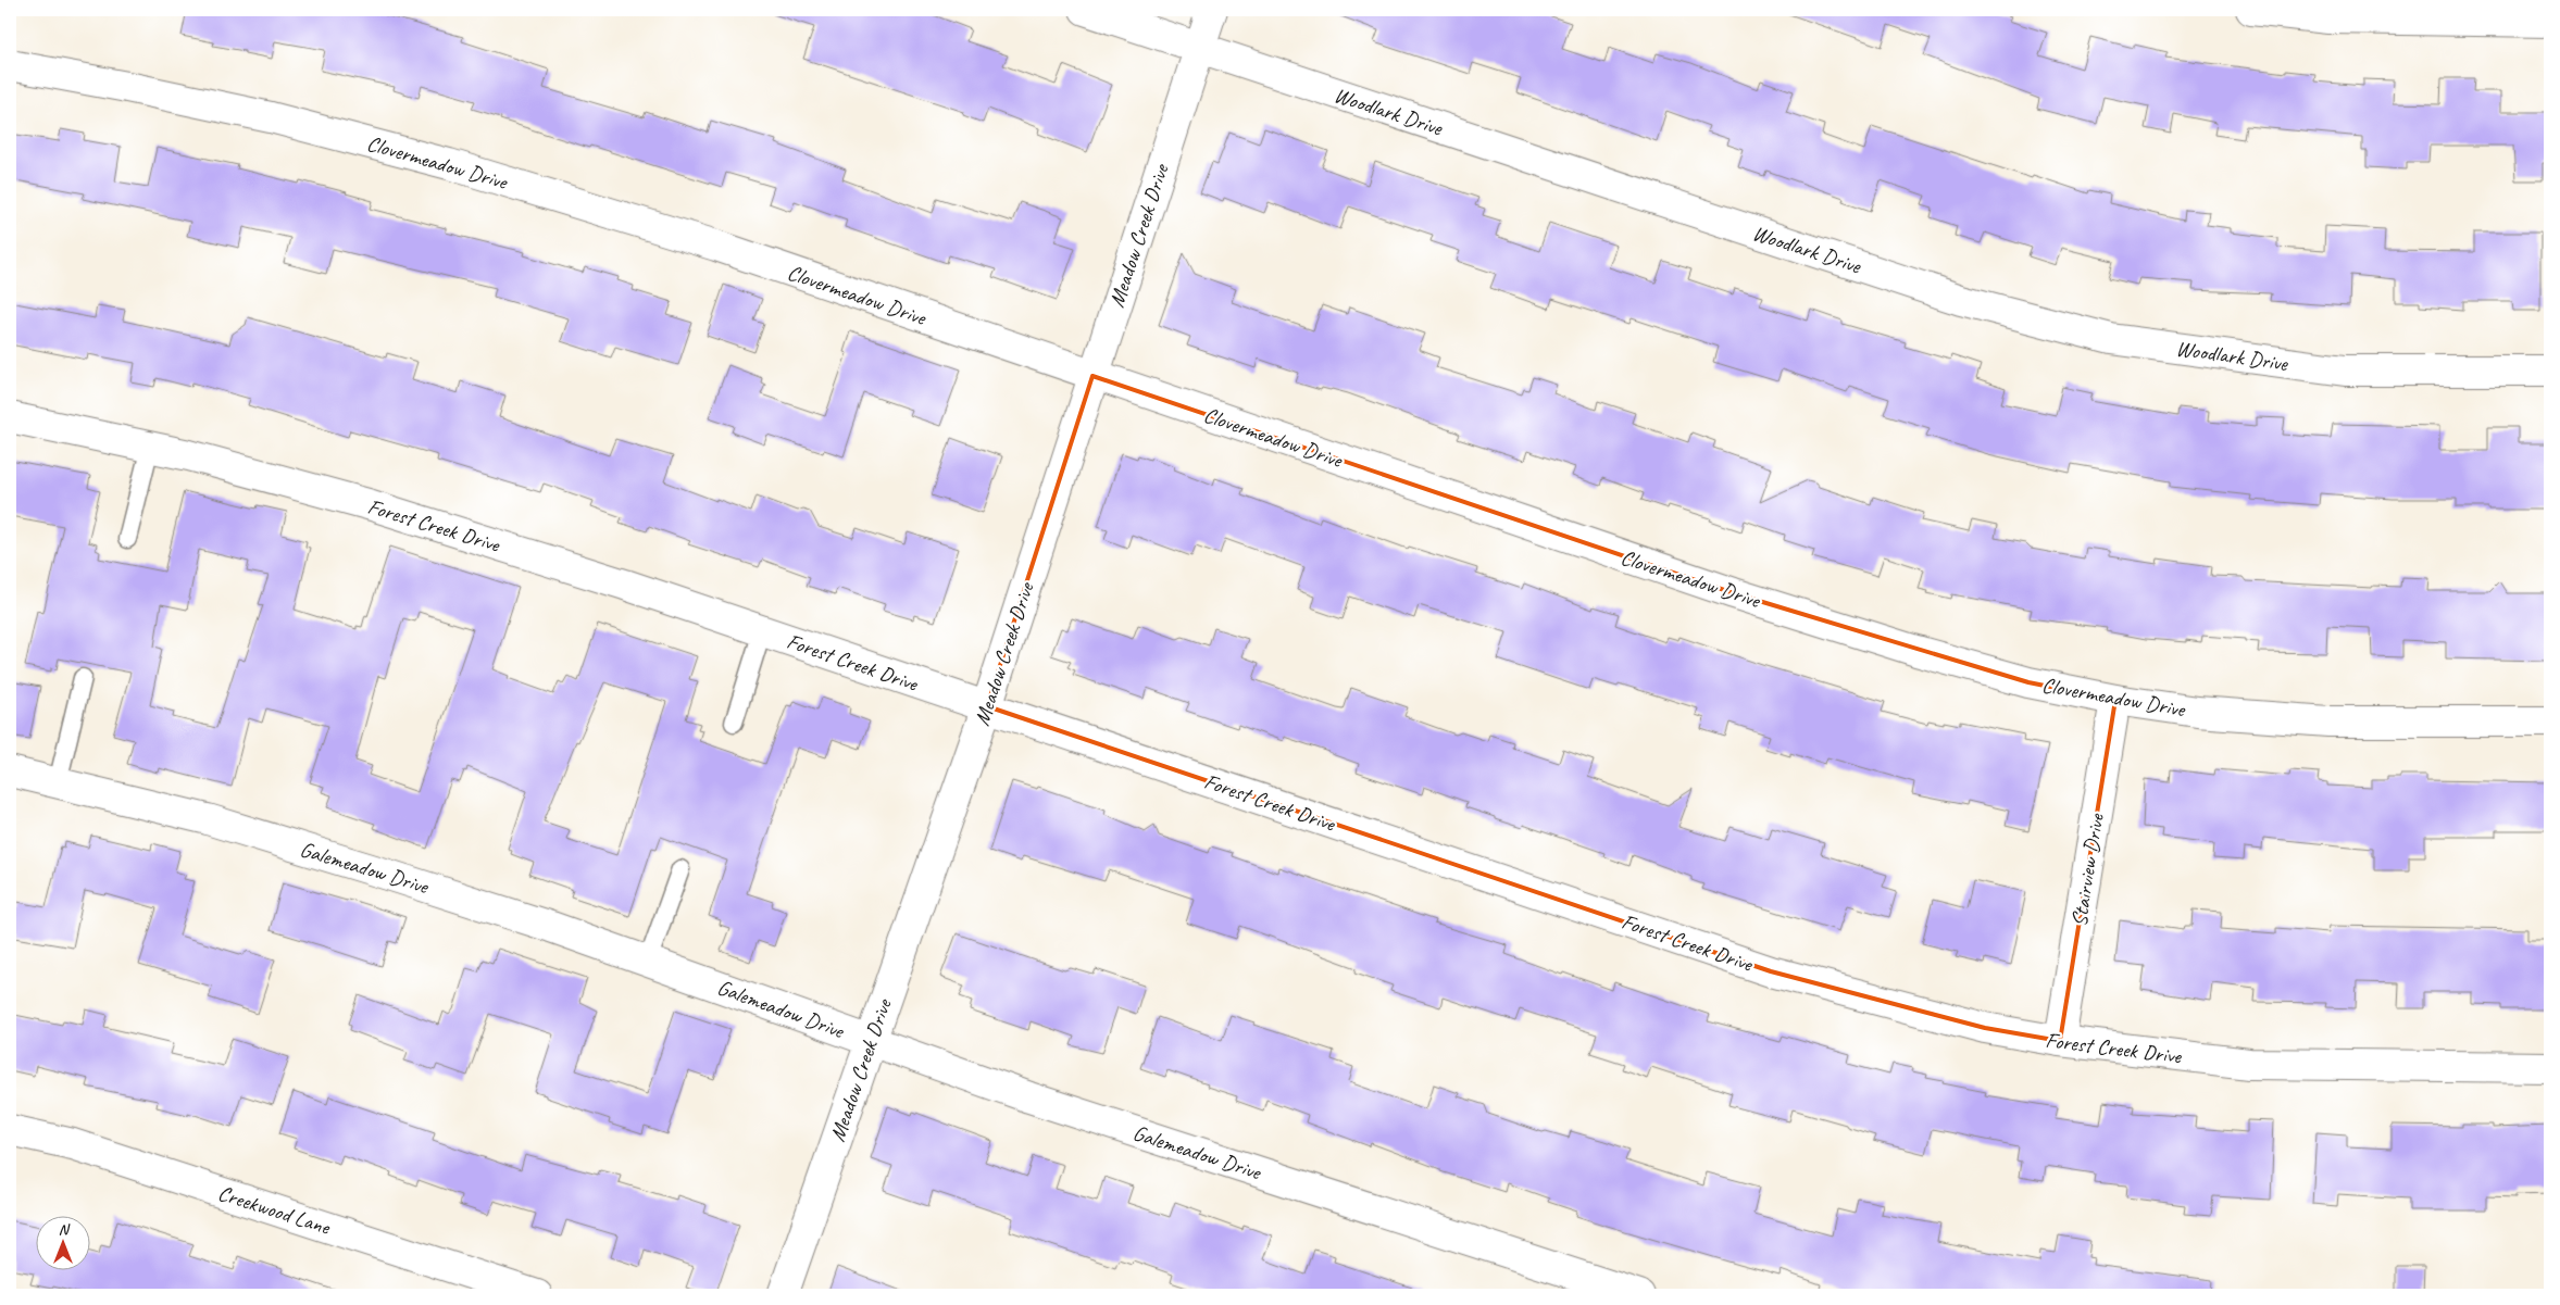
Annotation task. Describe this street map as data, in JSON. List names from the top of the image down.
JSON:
{
  "streets": {
    "street": [
      "Woodlark Drive",
      "Clovermeadow Drive",
      "Meadow Creek Drive",
      "Forest Creek Drive",
      "Galemeadow Drive",
      "Stairview Drive",
      "Creekwood Lane"
    ]
  },
  "crossings": [
    ["Woodlark Drive", "Meadow Creek Drive"],
    ["Clovermeadow Drive", "Meadow Creek Drive"],
    ["Clovermeadow Drive", "Stairview Drive"],
    ["Meadow Creek Drive", "Forest Creek Drive"],
    ["Meadow Creek Drive", "Galemeadow Drive"],
    ["Forest Creek Drive", "Stairview Drive"]
  ],
  "north": "top"
}
